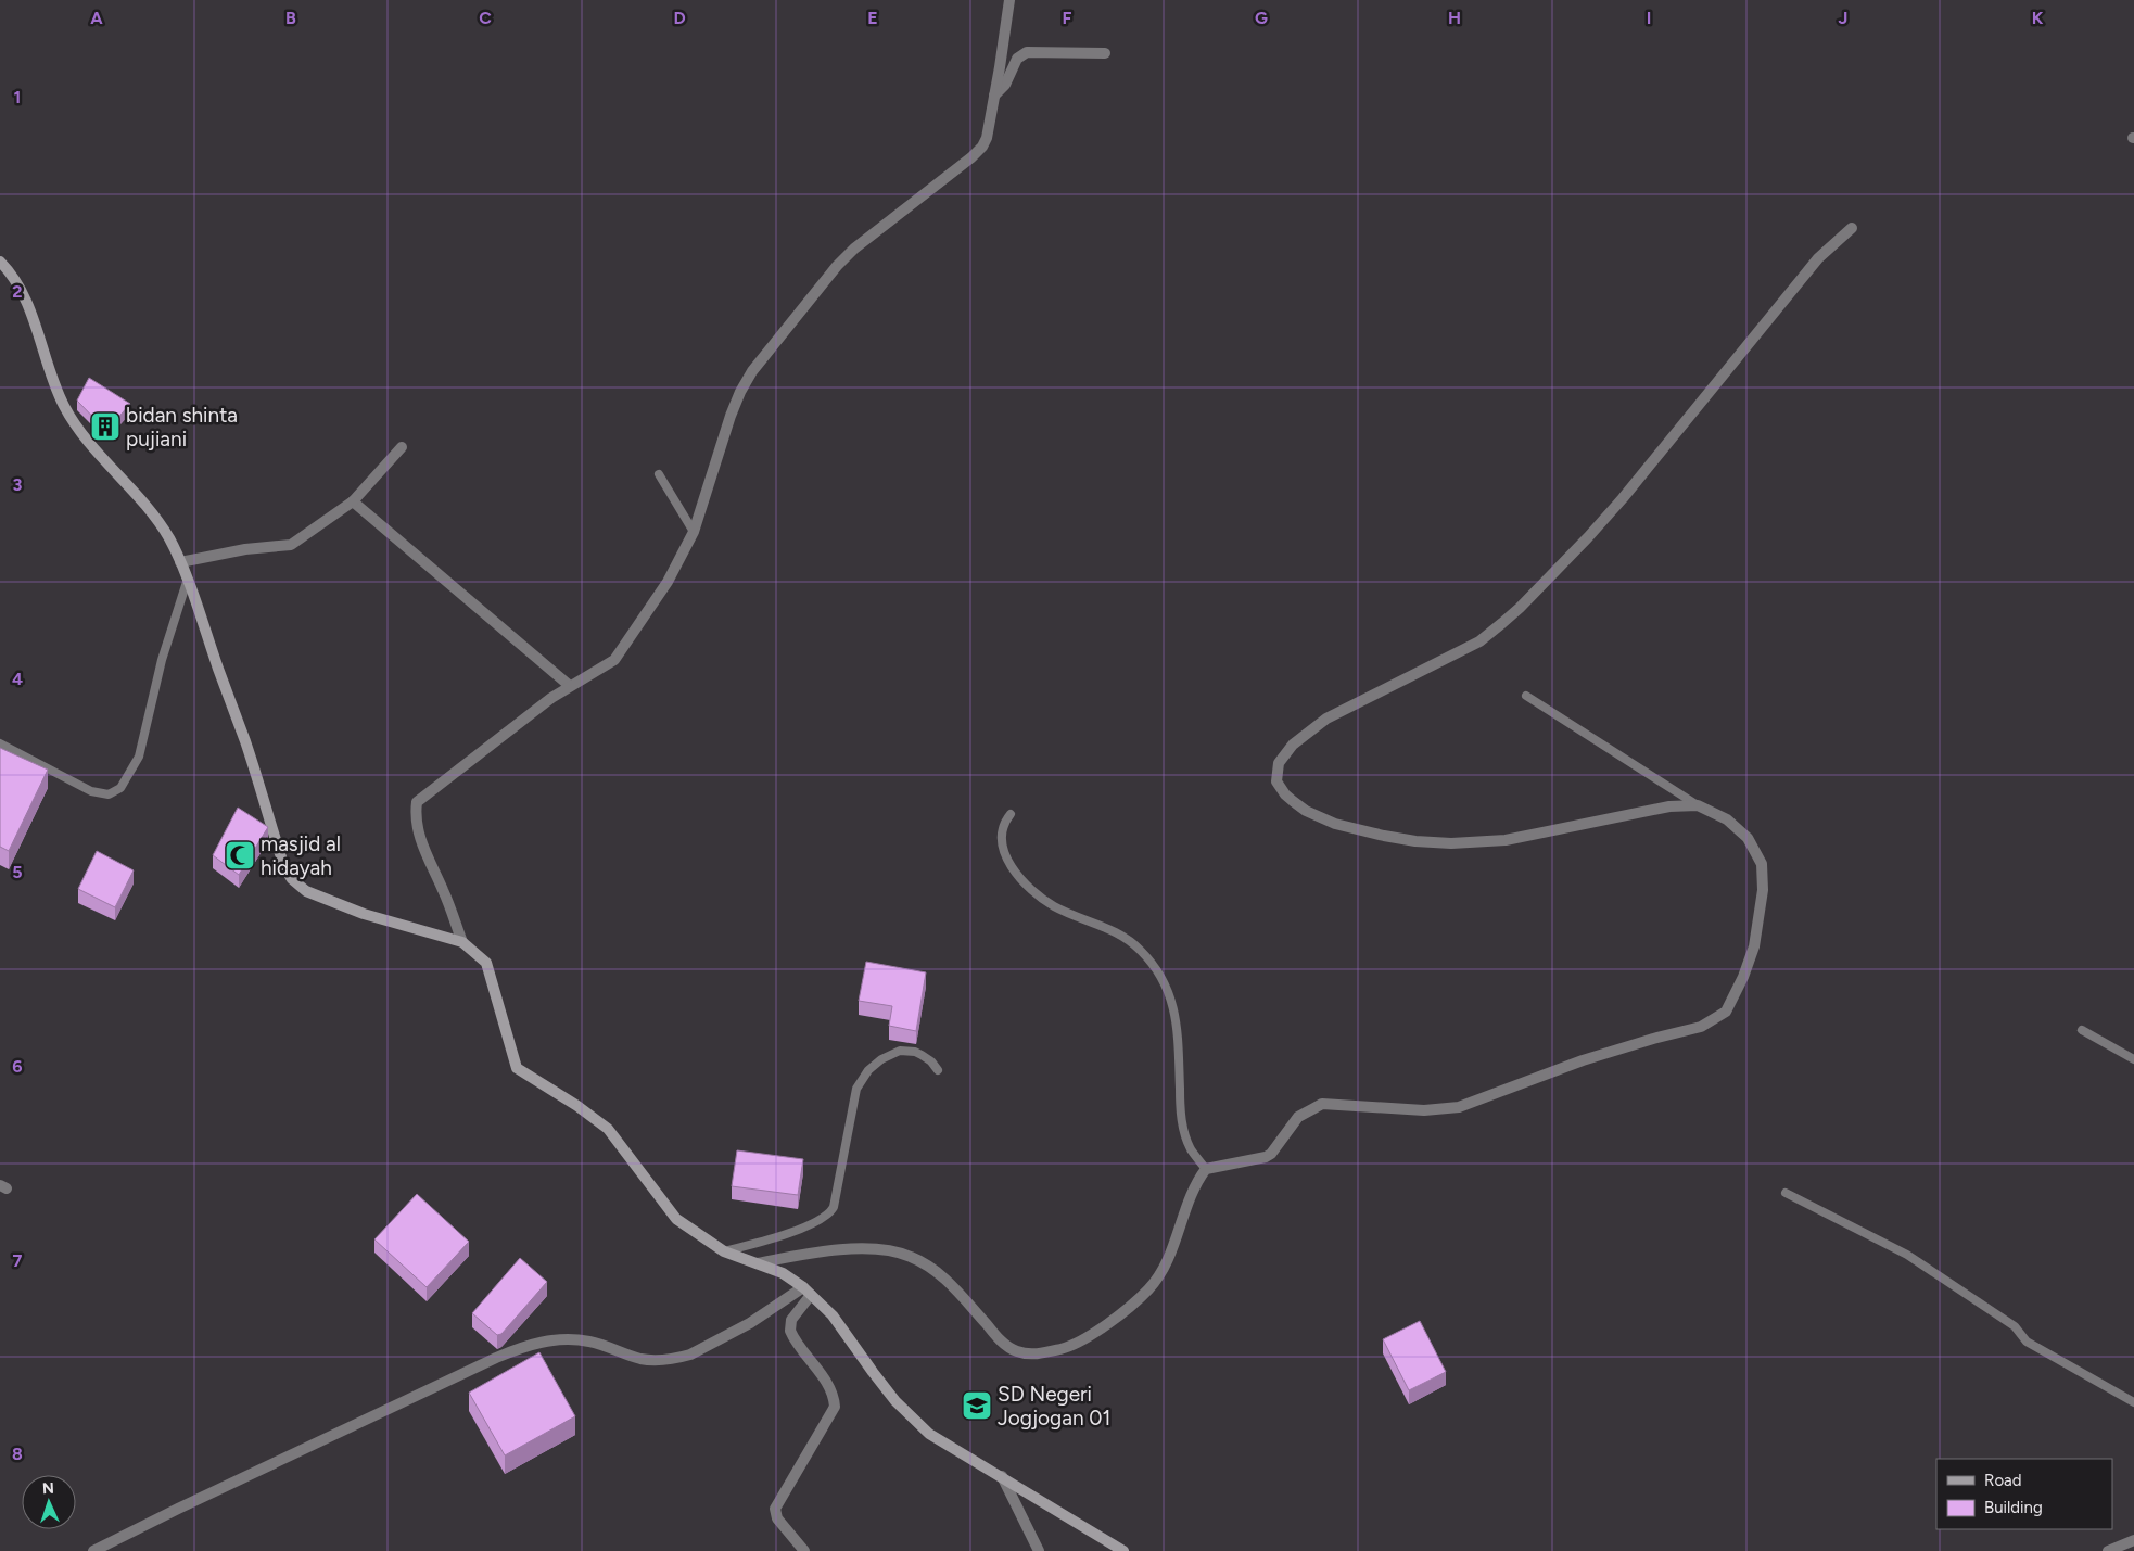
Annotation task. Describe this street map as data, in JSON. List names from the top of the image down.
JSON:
{
  "places": {
    "building": ["bidan shinta pujiani"],
    "mosque": ["masjid al hidayah"],
    "school or university": ["SD Negeri Jogjogan 01"]
  },
  "legend": ["Road", "Building"],
  "north": "top",
  "grid": {
    "columns": [
      "A",
      "B",
      "C",
      "D",
      "E",
      "F",
      "G",
      "H",
      "I",
      "J",
      "K"
    ],
    "rows": [
      "1",
      "2",
      "3",
      "4",
      "5",
      "6",
      "7",
      "8"
    ]
  }
}
